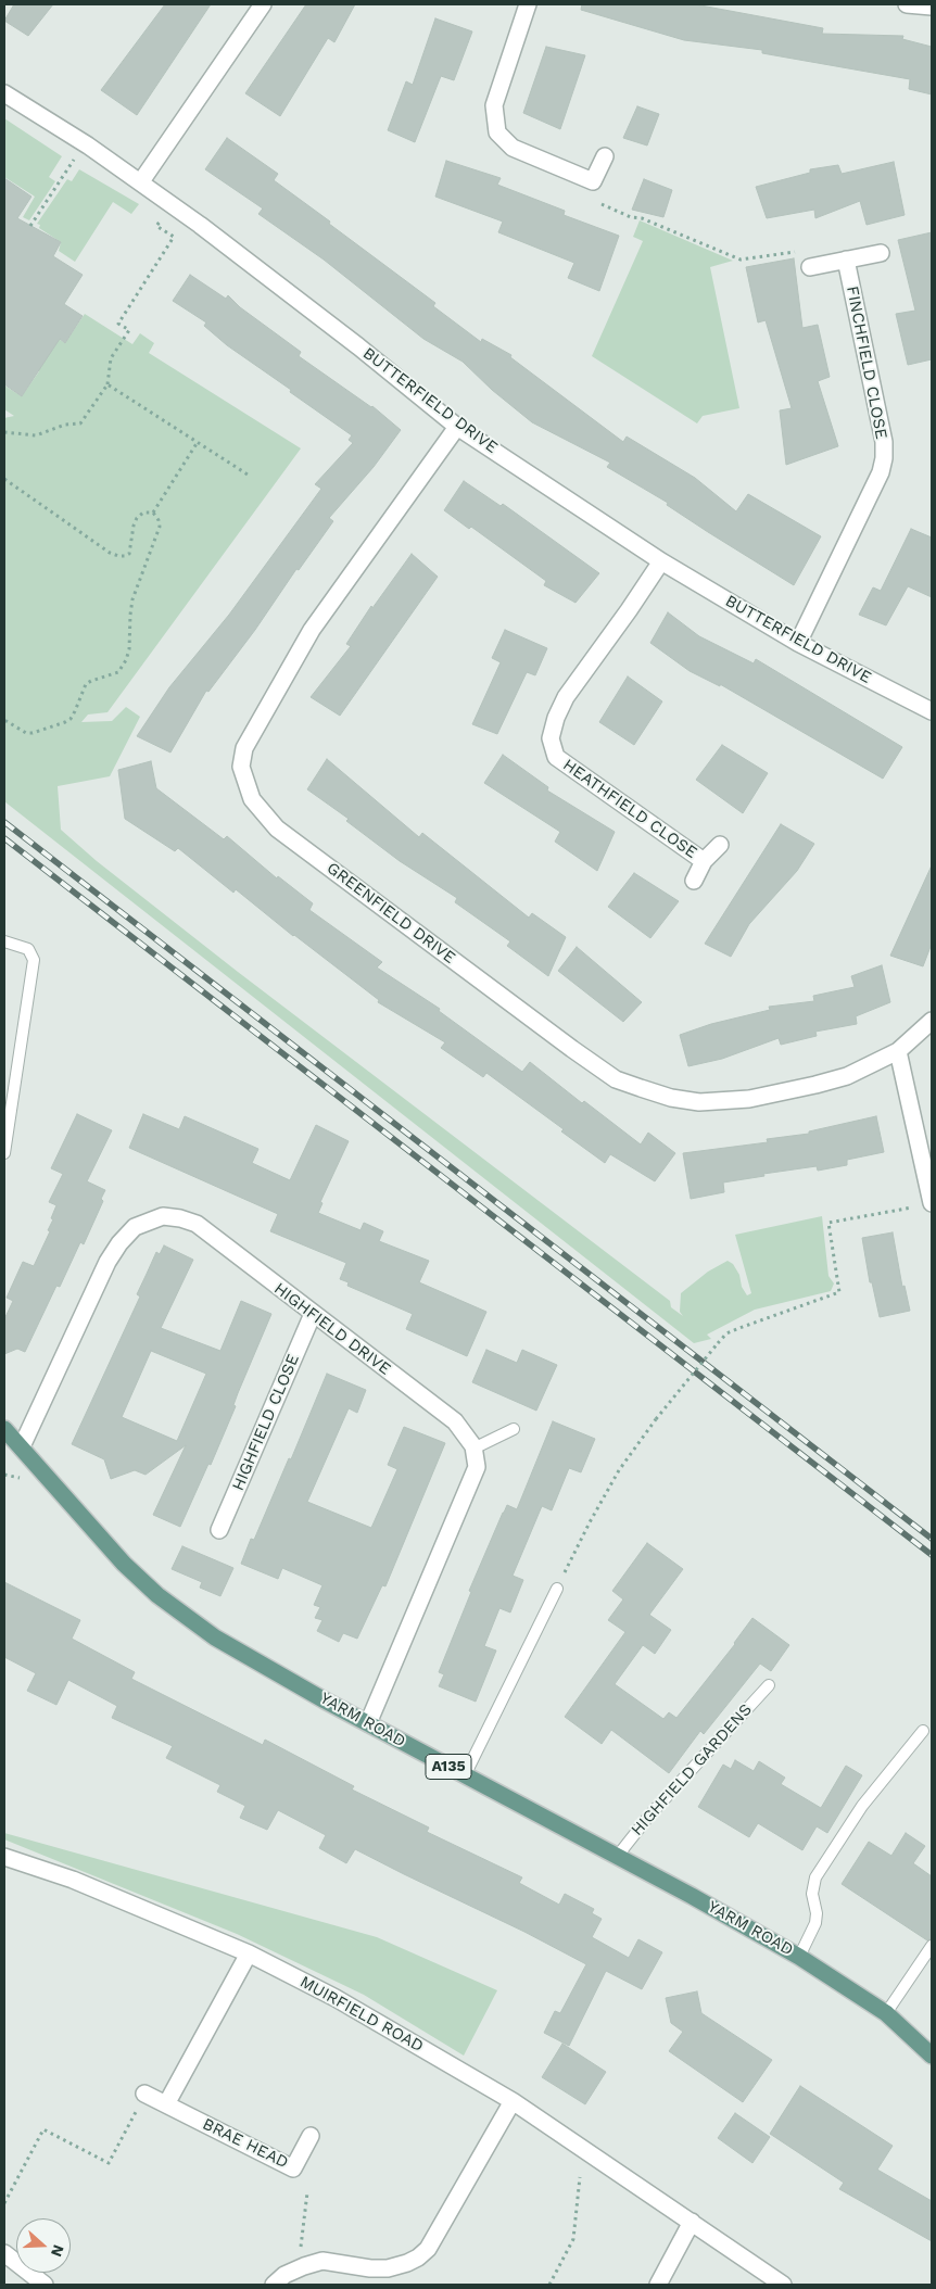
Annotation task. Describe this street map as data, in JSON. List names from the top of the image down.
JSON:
{
  "streets": {
    "main road": ["YARM ROAD", "A135"],
    "street": [
      "FINCHFIELD CLOSE",
      "BUTTERFIELD DRIVE",
      "HEATHFIELD CLOSE",
      "GREENFIELD DRIVE",
      "HIGHFIELD DRIVE",
      "HIGHFIELD CLOSE",
      "MUIRFIELD ROAD",
      "BRAE HEAD"
    ],
    "lane": ["HIGHFIELD GARDENS"]
  },
  "crossings": [
    ["FINCHFIELD CLOSE", "BUTTERFIELD DRIVE"],
    ["BUTTERFIELD DRIVE", "HEATHFIELD CLOSE"],
    ["BUTTERFIELD DRIVE", "GREENFIELD DRIVE"],
    ["HIGHFIELD DRIVE", "HIGHFIELD CLOSE"],
    ["HIGHFIELD DRIVE", "YARM ROAD"],
    ["YARM ROAD", "HIGHFIELD GARDENS"]
  ],
  "north": "right"
}
